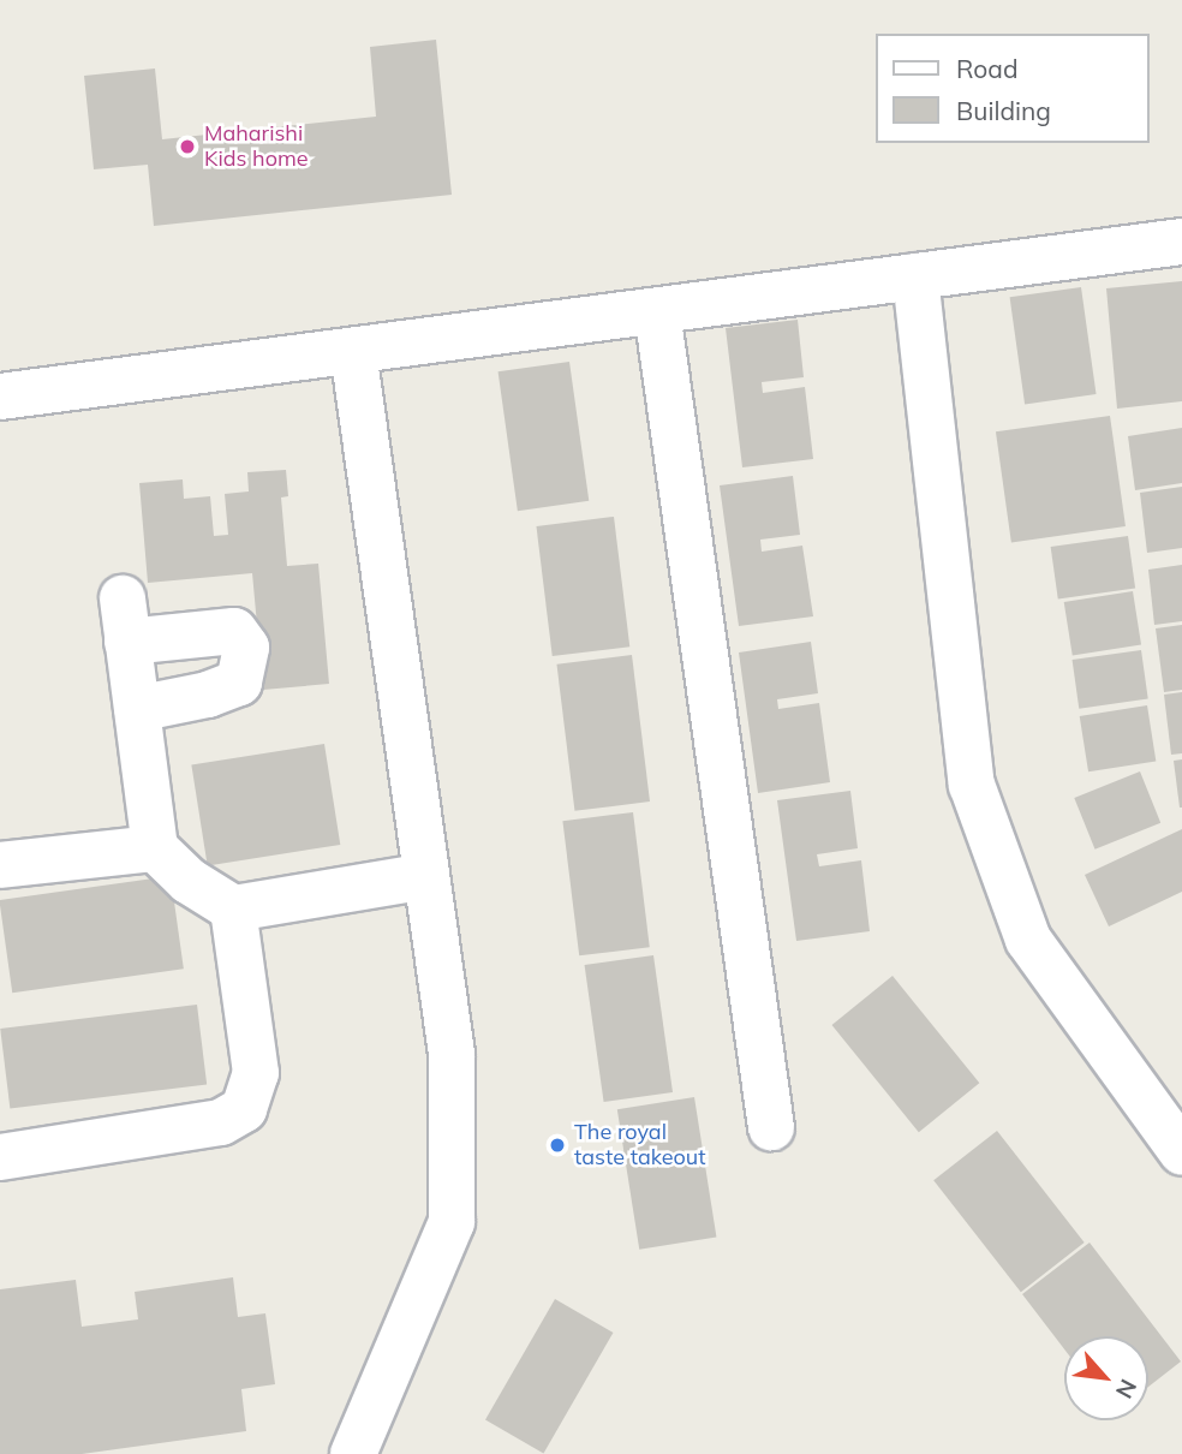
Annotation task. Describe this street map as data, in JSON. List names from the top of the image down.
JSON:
{
  "places": ["Maharishi Kids home", "The royal taste takeout"],
  "legend": ["Road", "Building"],
  "north": "bottom right"
}
